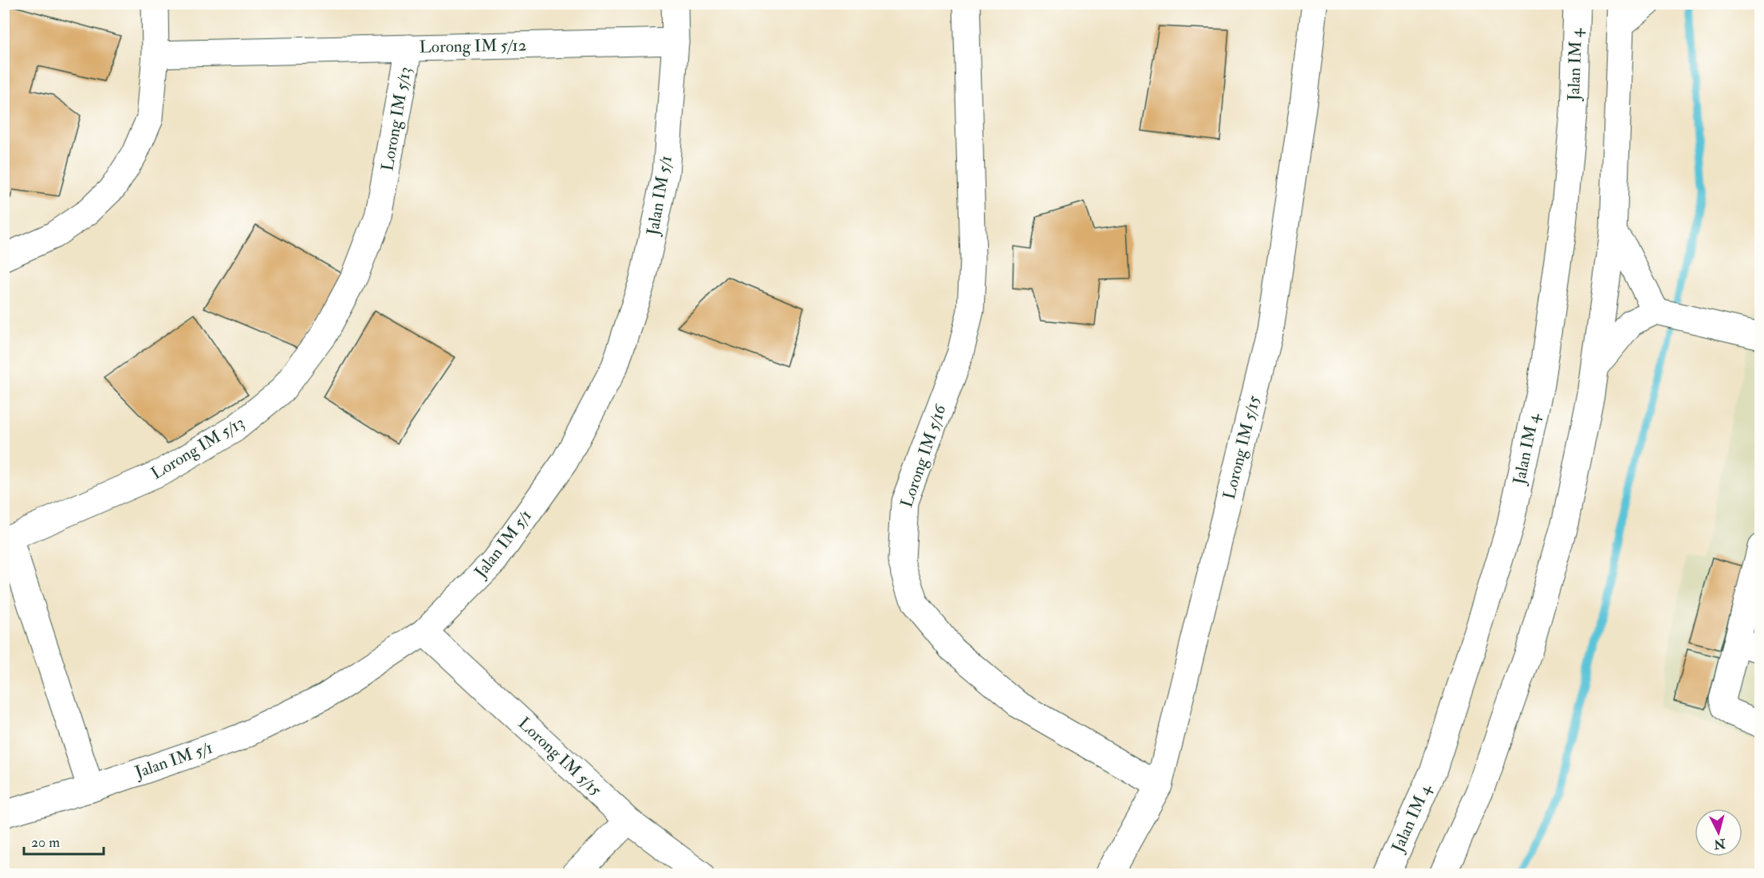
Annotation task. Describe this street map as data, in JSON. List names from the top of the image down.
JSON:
{
  "streets": {
    "street": [
      "Lorong IM 5/12",
      "Jalan IM 4",
      "Lorong IM 5/13",
      "Jalan IM 5/1",
      "Lorong IM 5/15",
      "Lorong IM 5/16"
    ]
  },
  "crossings": [
    ["Lorong IM 5/12", "Lorong IM 5/13"],
    ["Lorong IM 5/12", "Jalan IM 5/1"],
    ["Jalan IM 5/1", "Lorong IM 5/15"],
    ["Lorong IM 5/15", "Lorong IM 5/16"]
  ],
  "scale_bar": "20 m",
  "north": "bottom"
}
